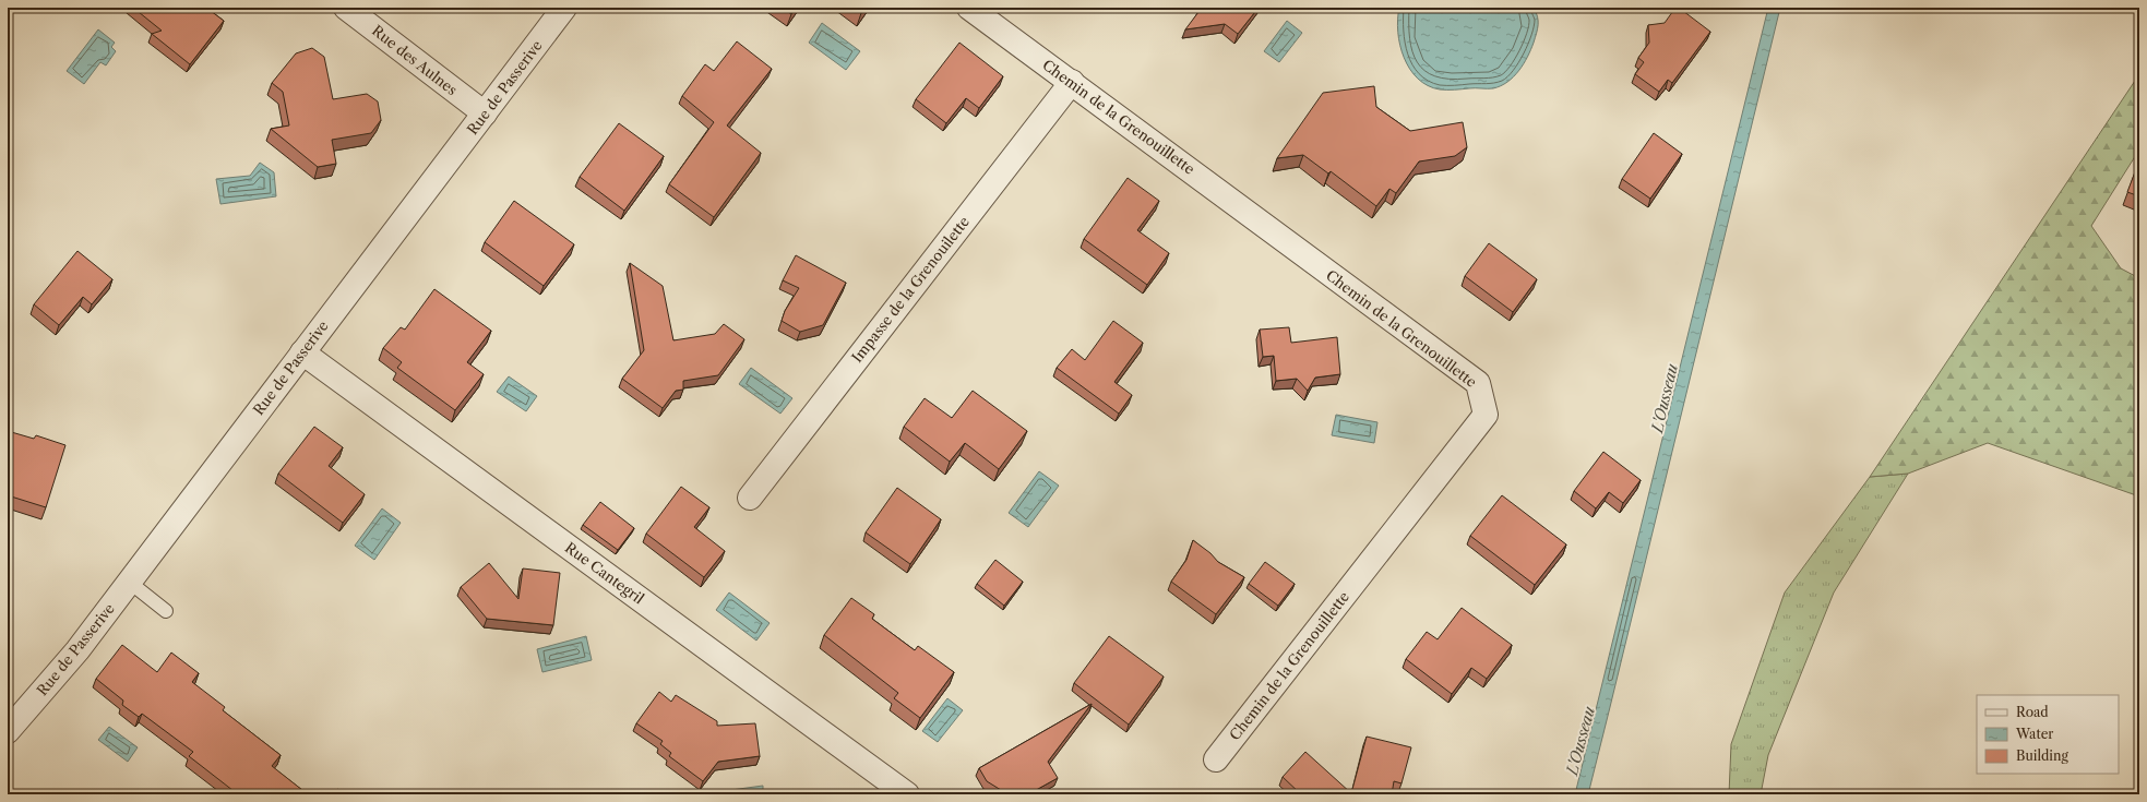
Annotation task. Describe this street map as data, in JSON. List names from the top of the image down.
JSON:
{
  "streets": {
    "street": [
      "Rue des Aulnes",
      "Rue de Passerive",
      "Chemin de la Grenouillette",
      "Impasse de la Grenouilette",
      "Rue Cantegril"
    ]
  },
  "crossings": [
    ["Rue des Aulnes", "Rue de Passerive"],
    ["Rue de Passerive", "Rue Cantegril"],
    ["Chemin de la Grenouillette", "Impasse de la Grenouilette"]
  ],
  "water": ["L'Ousseau"],
  "legend": ["Road", "Water", "Building"]
}
